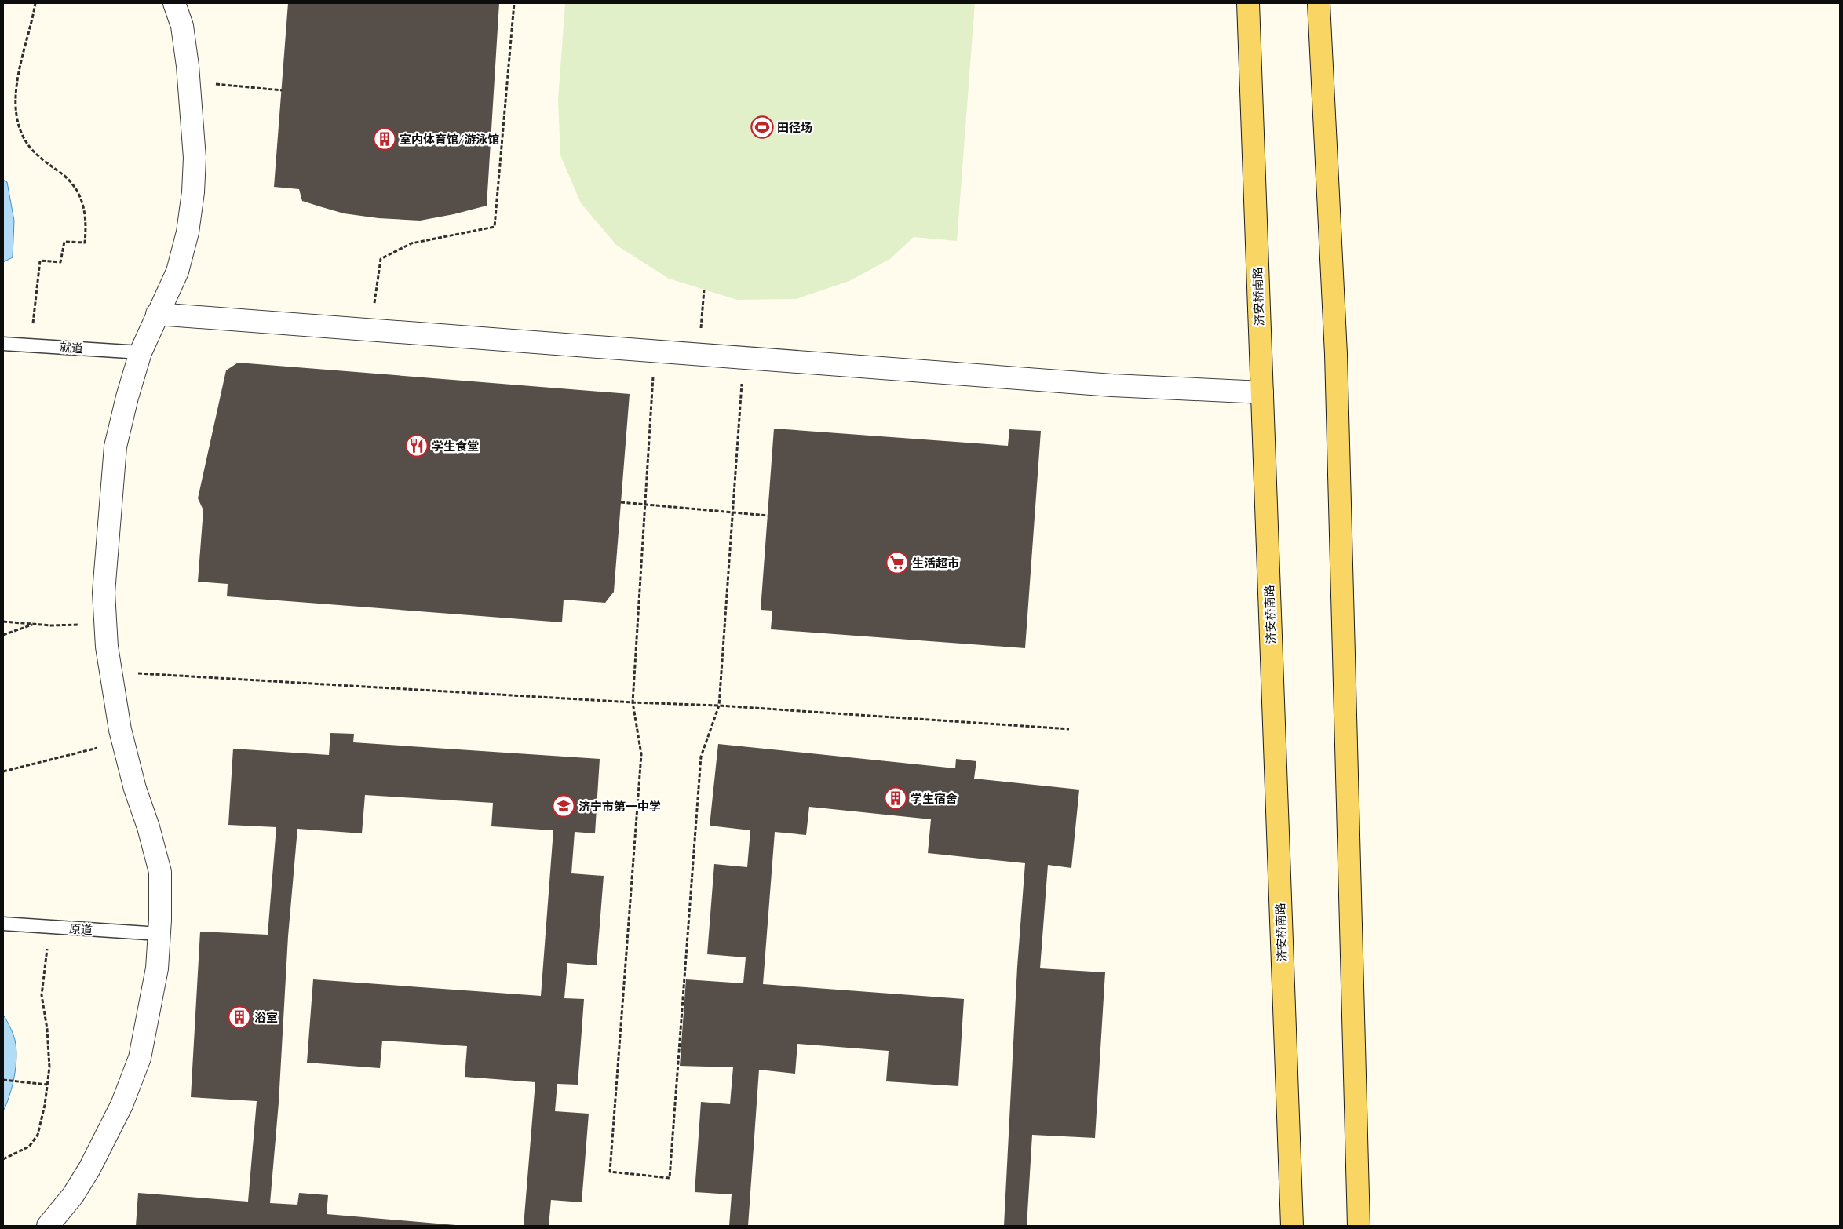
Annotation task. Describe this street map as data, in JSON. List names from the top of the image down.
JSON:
{
  "streets": {
    "main road": ["济安桥南路"],
    "lane": ["就道", "原道"]
  },
  "places": {
    "sports": ["田径场"],
    "building": ["室内体育馆/游泳馆", "学生宿舍", "浴室"],
    "restaurant": ["学生食堂"],
    "supermarket": ["生活超市"],
    "school or university": ["济宁市第一中学"]
  }
}
